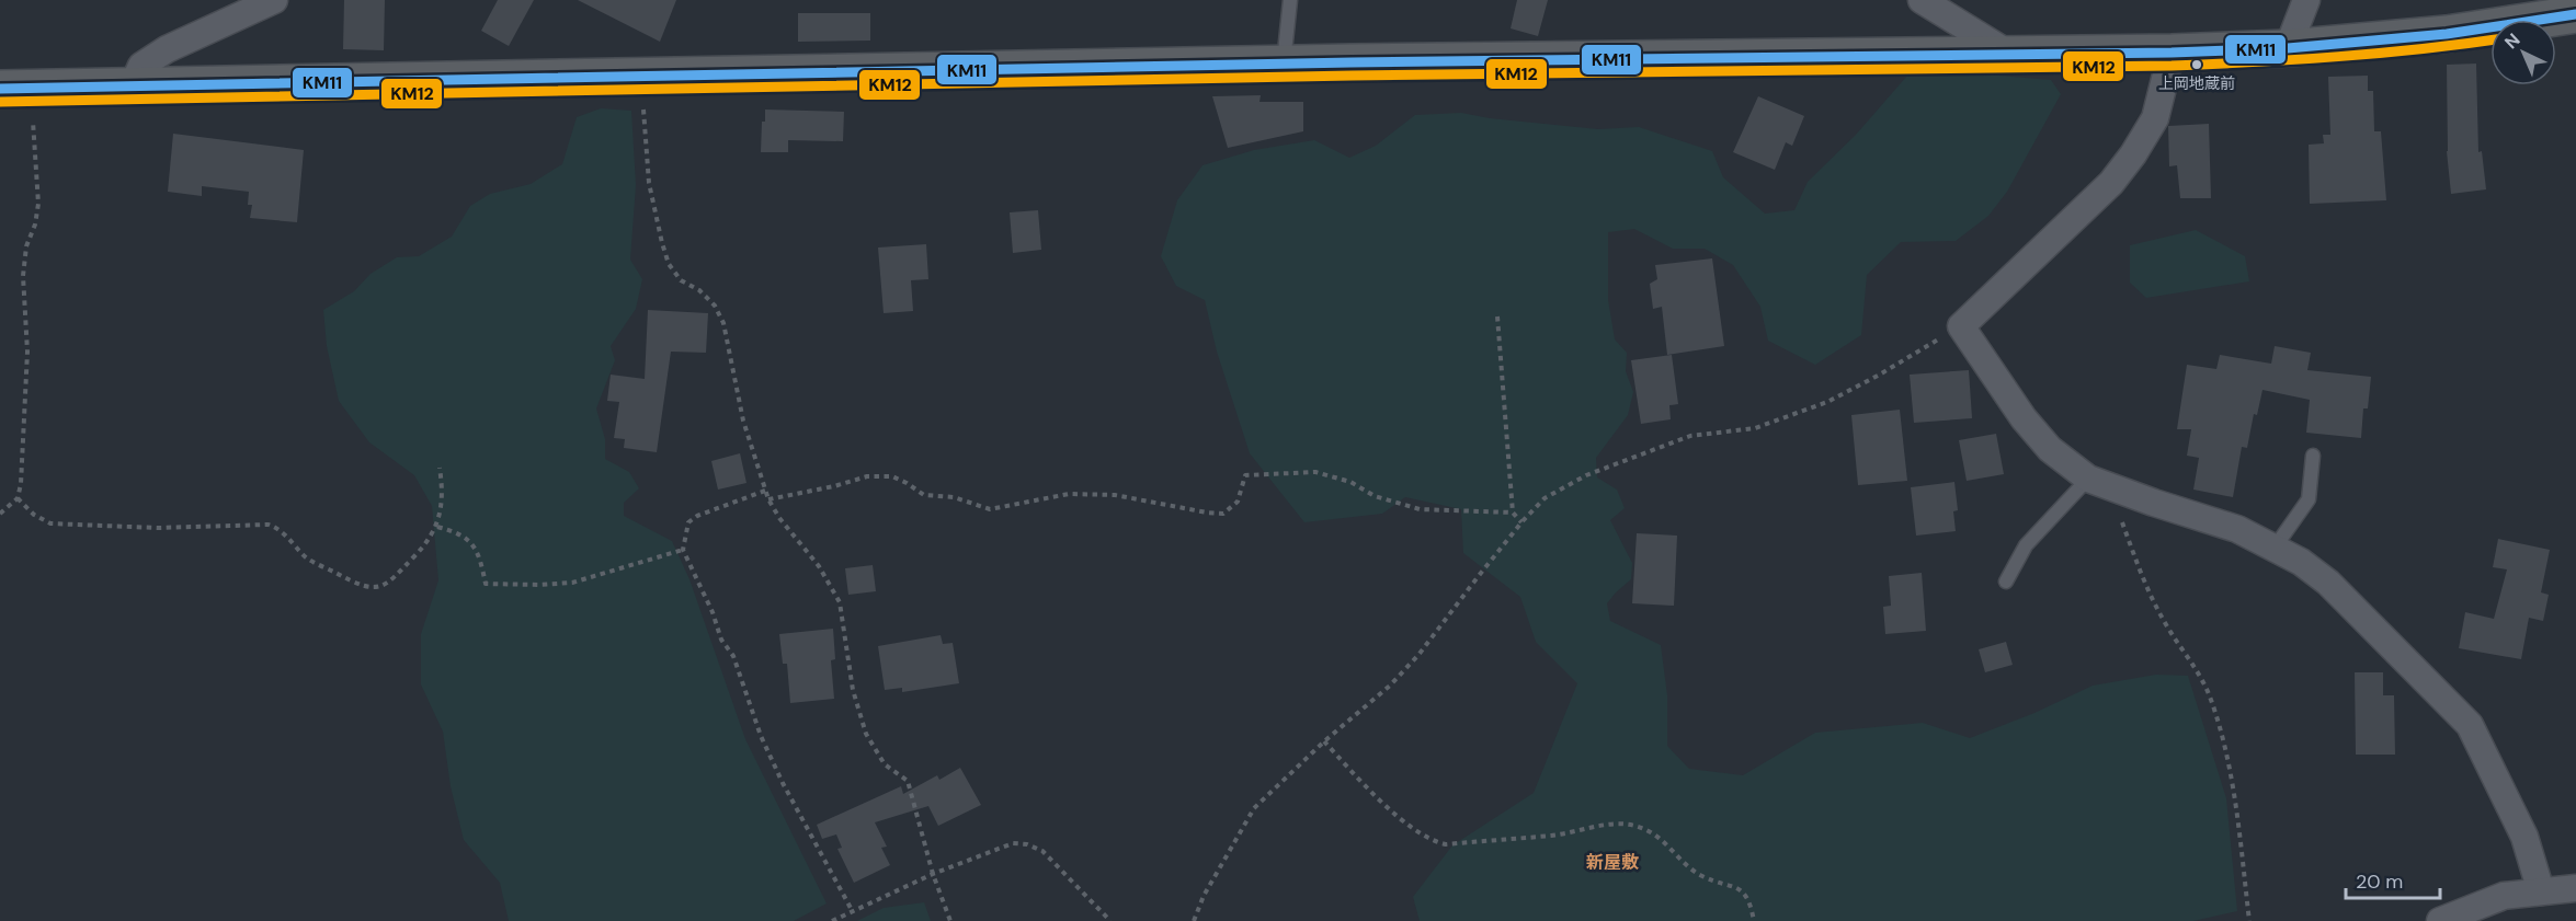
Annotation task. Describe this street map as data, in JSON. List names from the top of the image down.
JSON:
{
  "districts": ["新屋敷"],
  "places": ["上岡地蔵前"],
  "lines": ["transit line KM11", "transit line KM12"],
  "scale_bar": "20 m",
  "north": "top left"
}
